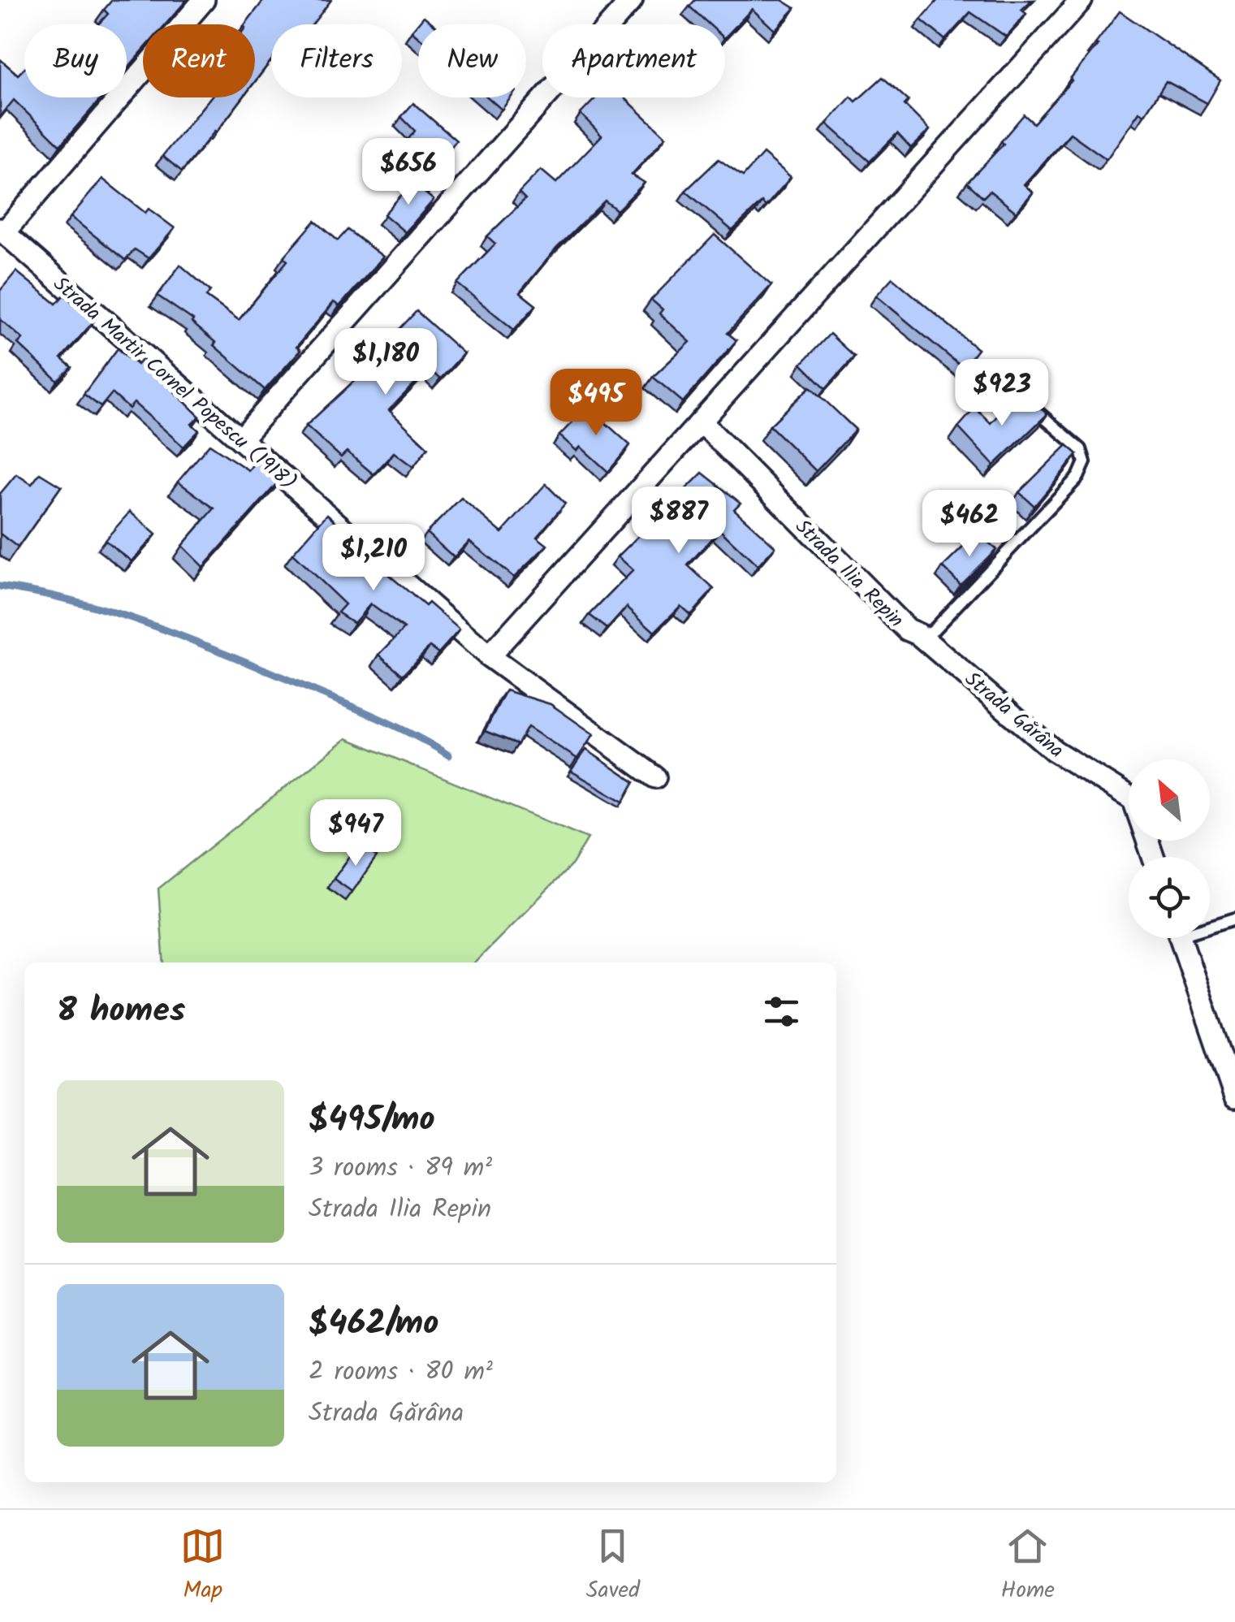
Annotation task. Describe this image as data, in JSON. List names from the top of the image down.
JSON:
{
  "streets": {
    "street": ["Strada Martir Cornel Popescu (1918)", "Strada Ilia Repin", "Strada Gărâna"]
  },
  "crossings": [
    ["Strada Ilia Repin", "Strada Gărâna"]
  ],
  "north": "top left",
  "page": {
    "chip": [
      "Buy",
      "Rent",
      "Filters",
      "New",
      "Apartment"
    ],
    "price": [
      "$656",
      "$1,180",
      "$923",
      "$495",
      "$887",
      "$462",
      "$1,210",
      "$947"
    ],
    "heading": "8 homes",
    "list": [
      {
        "name": "$495/mo",
        "note": "3 rooms · 89 m² · Strada Ilia Repin"
      },
      {
        "name": "$462/mo",
        "note": "2 rooms · 80 m² · Strada Gărâna"
      }
    ],
    "tabs": ["Map", "Saved", "Home"]
  }
}
